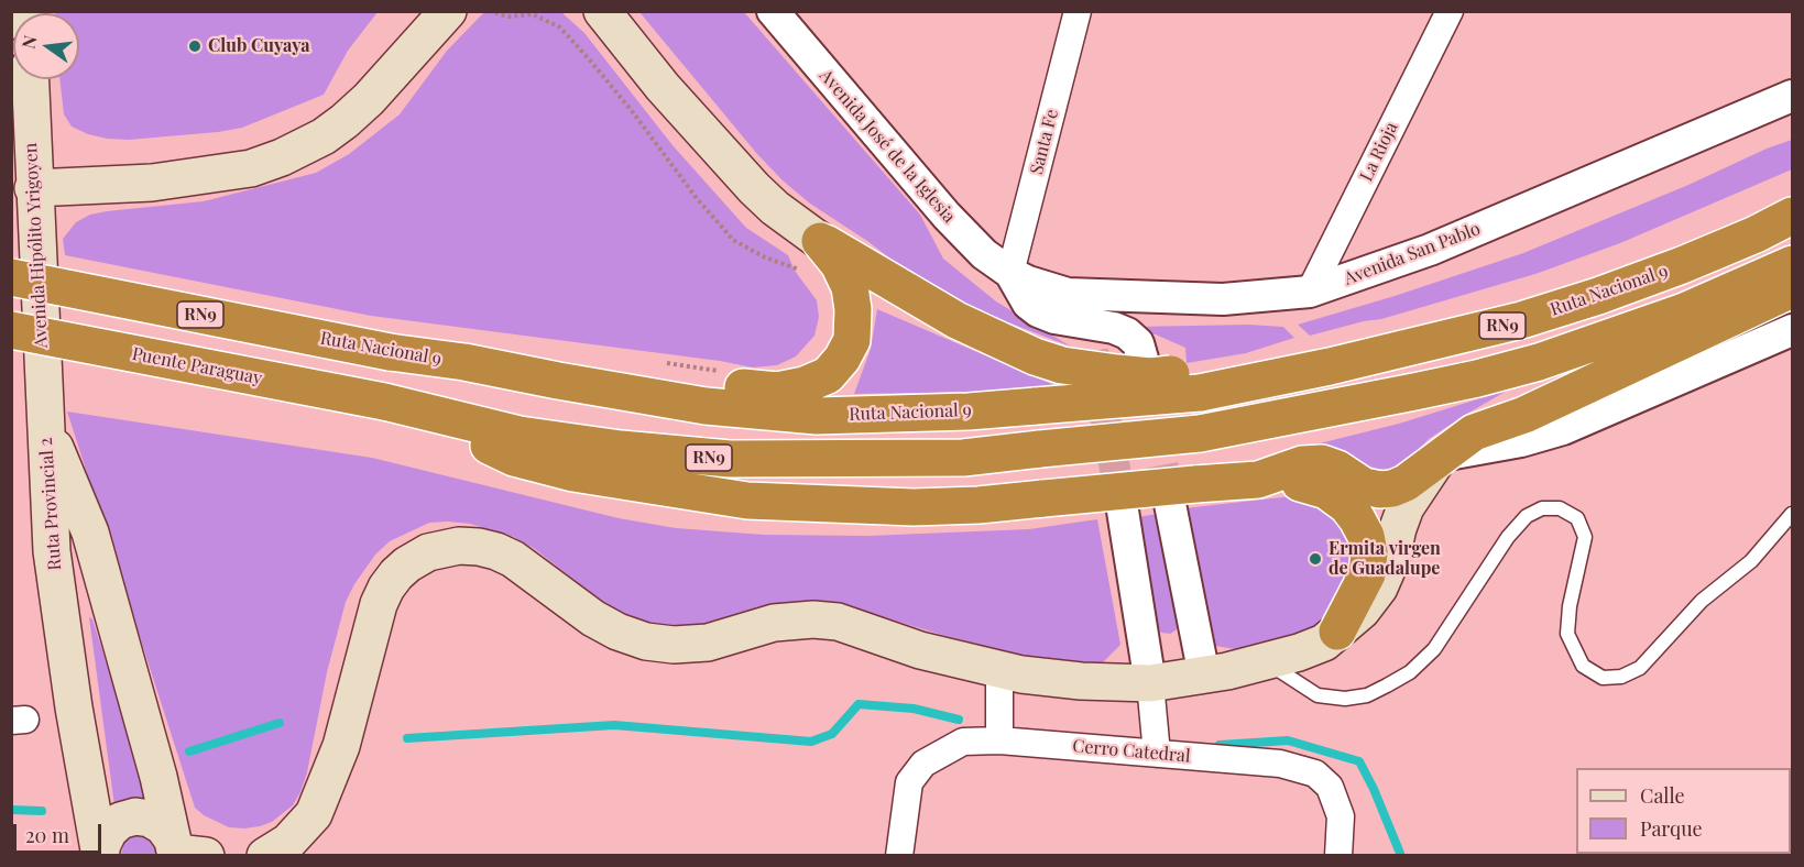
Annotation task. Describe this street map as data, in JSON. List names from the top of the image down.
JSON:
{
  "streets": {
    "highway": ["Ruta Nacional 9", "RN9", "Puente Paraguay"],
    "main road": ["Avenida Hipólito Yrigoyen", "Ruta Provincial 2"],
    "street": [
      "Santa Fe",
      "Avenida José de la Iglesia",
      "La Rioja",
      "Avenida San Pablo",
      "Cerro Catedral"
    ]
  },
  "crossings": [
    ["Santa Fe", "Avenida José de la Iglesia"],
    ["Santa Fe", "Avenida San Pablo"],
    ["Avenida José de la Iglesia", "Avenida San Pablo"],
    ["La Rioja", "Avenida San Pablo"],
    ["Avenida Hipólito Yrigoyen", "Ruta Provincial 2"],
    ["RN9", "Puente Paraguay"]
  ],
  "places": ["Club Cuyaya", "Ermita virgen de Guadalupe"],
  "legend": ["Calle", "Parque"],
  "scale_bar": "20 m",
  "north": "left"
}
